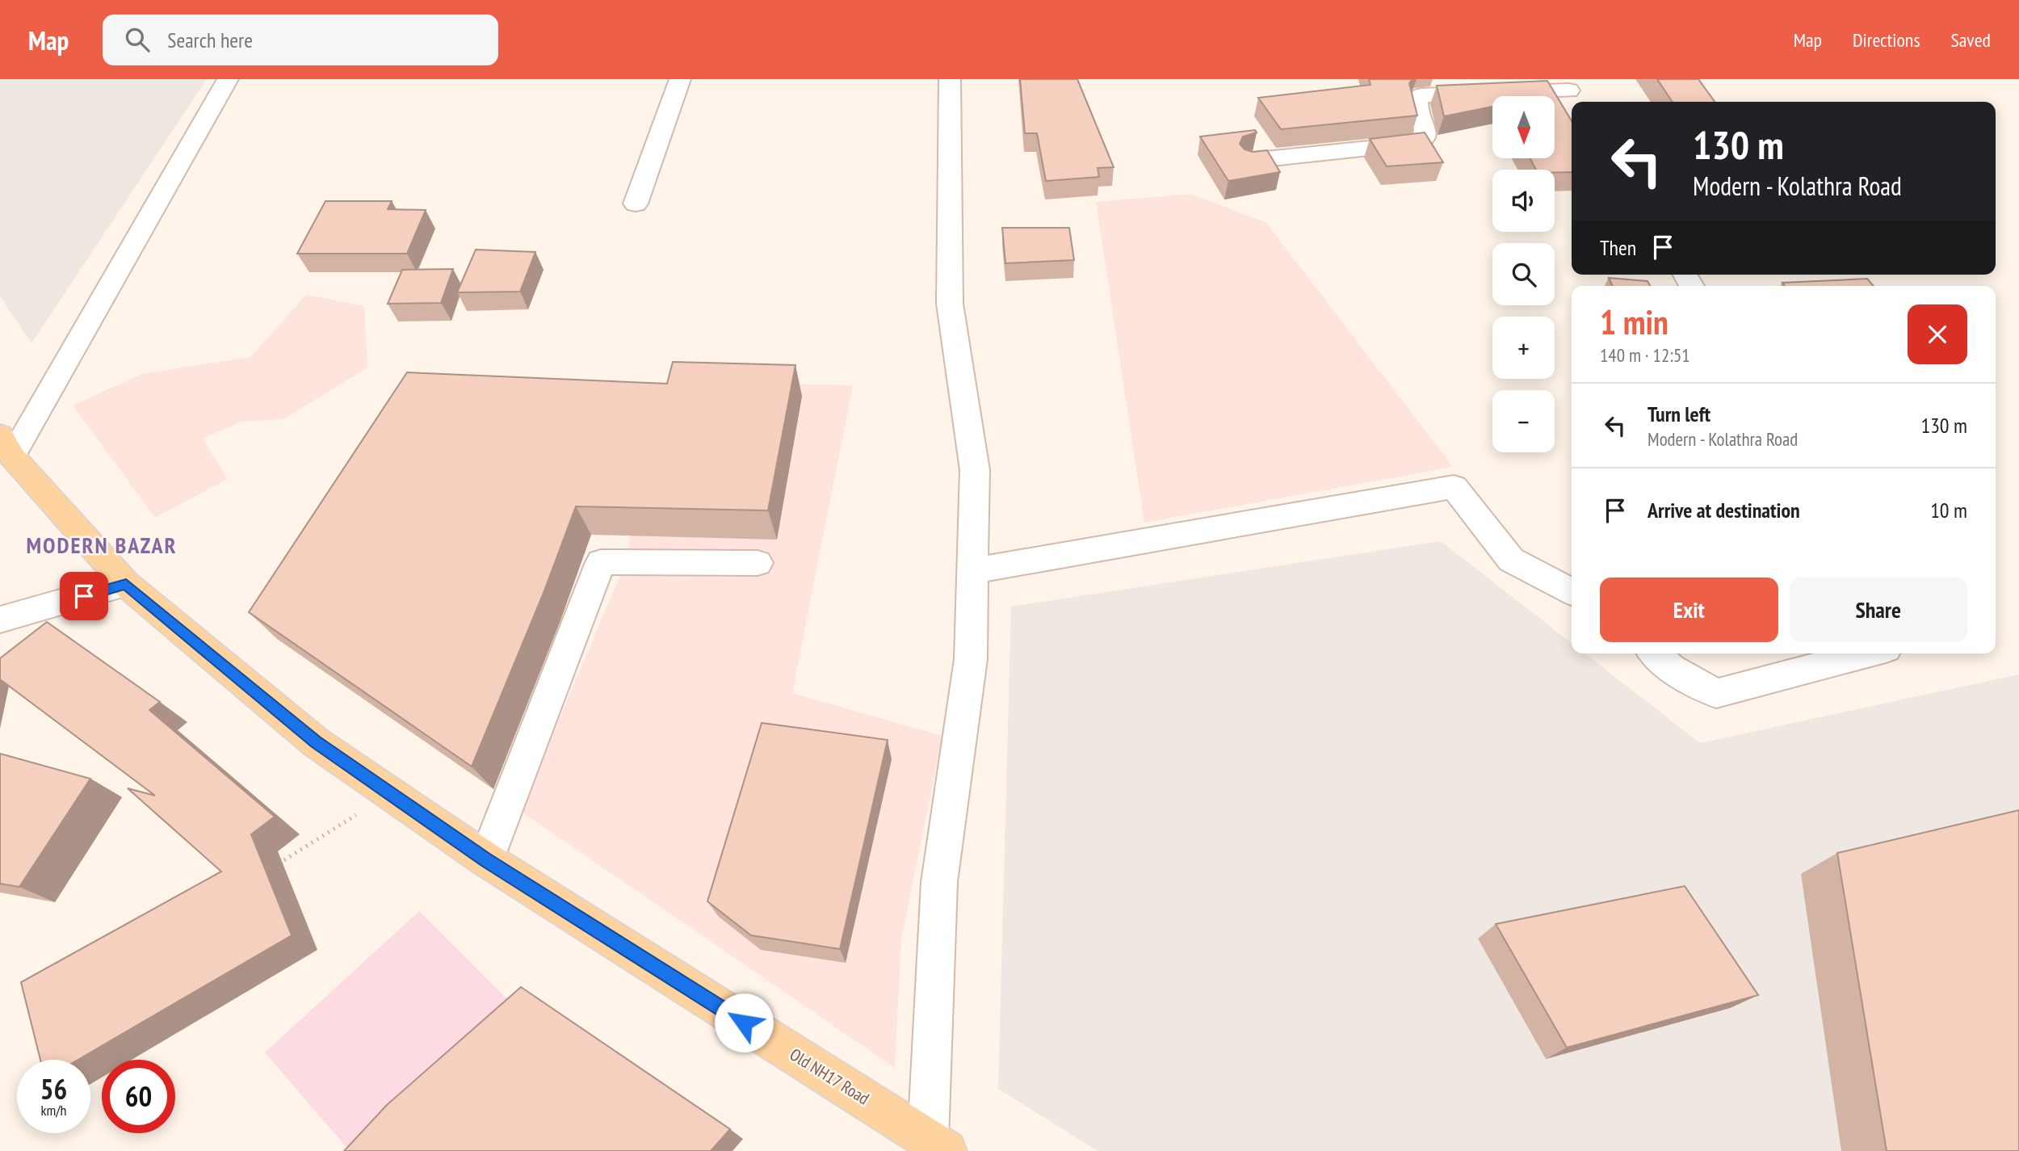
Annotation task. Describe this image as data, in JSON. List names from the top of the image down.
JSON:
{
  "streets": {
    "main road": ["Old NH17 Road"]
  },
  "districts": ["MODERN BAZAR"],
  "north": "bottom",
  "page": {
    "header": "Map",
    "search": "Search here",
    "nav": ["Map", "Directions", "Saved"],
    "map_buttons": ["+", "−"],
    "turn": ["130 m", "Modern - Kolathra Road"],
    "then": "Then",
    "heading": ["1 min", "140 m · 12:51"],
    "list": [
      {
        "name": "Turn left",
        "note": "Modern - Kolathra Road",
        "value": "130 m"
      },
      {
        "name": "Arrive at destination",
        "value": "10 m"
      }
    ],
    "buttons": ["Exit", "Share"],
    "speed": "56 km/h",
    "limit": "60"
  }
}
